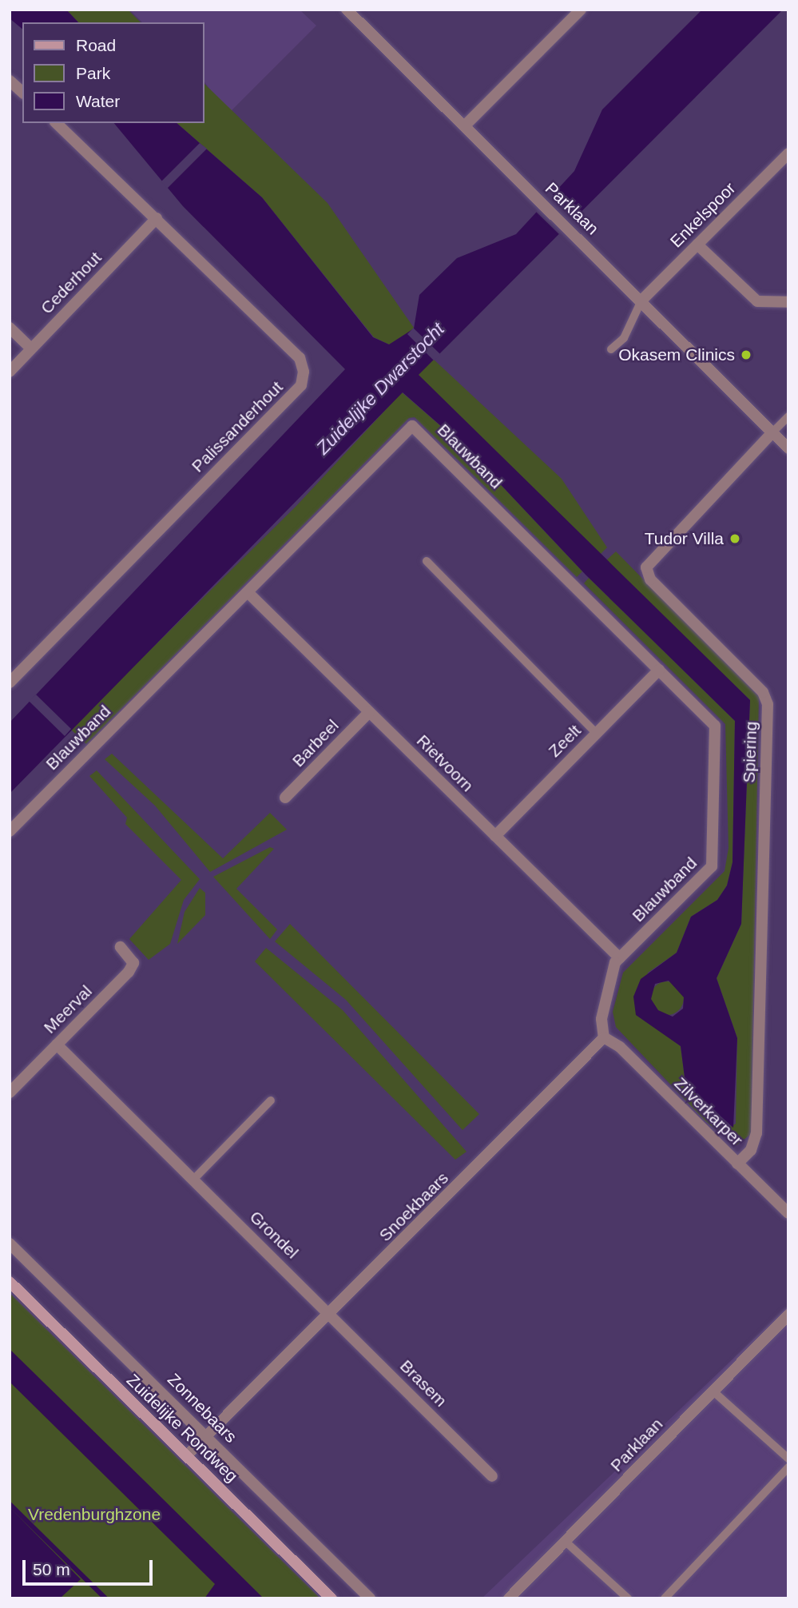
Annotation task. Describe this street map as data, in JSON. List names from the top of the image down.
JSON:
{
  "streets": {
    "main road": ["Zuidelijke Rondweg"],
    "street": [
      "Parklaan",
      "Enkelspoor",
      "Cederhout",
      "Palissanderhout",
      "Blauwband",
      "Zeelt",
      "Barbeel",
      "Spiering",
      "Rietvoorn",
      "Meerval",
      "Zilverkarper",
      "Snoekbaars",
      "Grondel",
      "Brasem",
      "Zonnebaars"
    ]
  },
  "crossings": [
    ["Parklaan", "Enkelspoor"],
    ["Parklaan", "Spiering"],
    ["Cederhout", "Palissanderhout"],
    ["Blauwband", "Zeelt"],
    ["Blauwband", "Rietvoorn"],
    ["Zeelt", "Rietvoorn"],
    ["Barbeel", "Rietvoorn"],
    ["Spiering", "Zilverkarper"],
    ["Meerval", "Grondel"],
    ["Zilverkarper", "Snoekbaars"],
    ["Snoekbaars", "Grondel"],
    ["Snoekbaars", "Brasem"],
    ["Snoekbaars", "Zonnebaars"],
    ["Snoekbaars", "Zuidelijke Rondweg"],
    ["Grondel", "Brasem"]
  ],
  "water": ["Zuidelijke Dwarstocht"],
  "parks": ["Vredenburghzone"],
  "places": ["Okasem Clinics", "Tudor Villa"],
  "legend": ["Road", "Park", "Water"],
  "scale_bar": "50 m"
}
